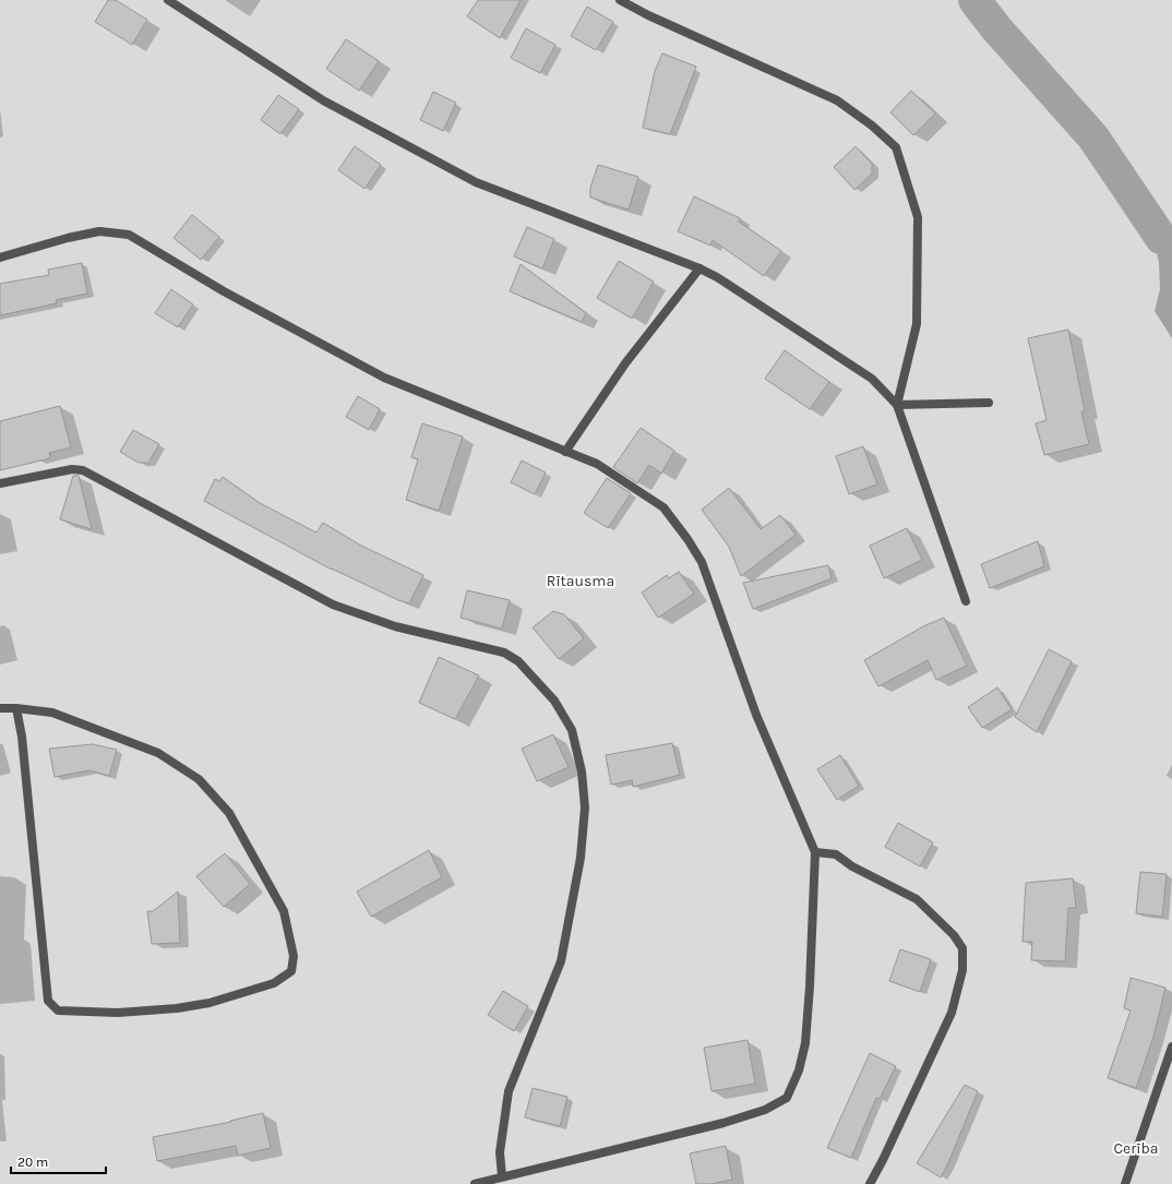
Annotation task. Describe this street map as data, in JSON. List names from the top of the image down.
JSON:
{
  "parks": ["Rītausma", "Cerība"],
  "scale_bar": "20 m"
}
